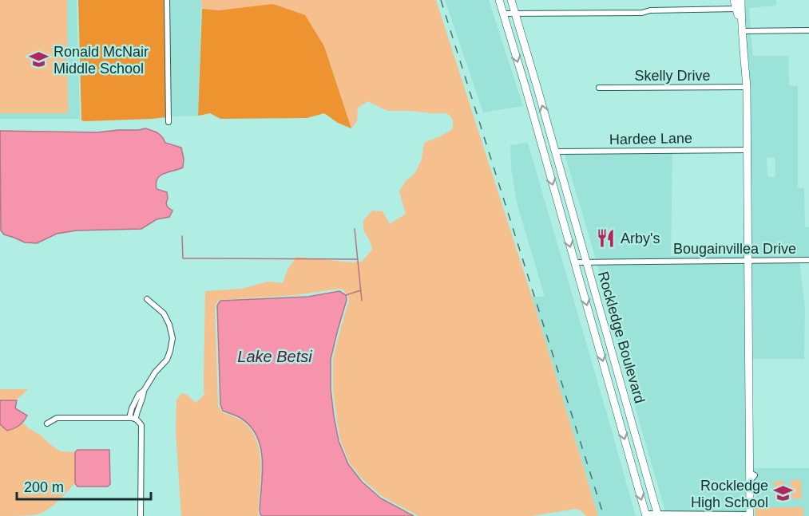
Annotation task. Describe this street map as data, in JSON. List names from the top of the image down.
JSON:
{
  "streets": {
    "main road": ["Rockledge Boulevard"],
    "street": ["Skelly Drive", "Hardee Lane", "Bougainvillea Drive"]
  },
  "crossings": [
    ["Hardee Lane", "Rockledge Boulevard"],
    ["Bougainvillea Drive", "Rockledge Boulevard"]
  ],
  "water": ["Lake Betsi"],
  "places": {
    "school or university": ["Ronald McNair Middle School", "Rockledge High School"],
    "restaurant": ["Arby's"]
  },
  "scale_bar": "200 m"
}
